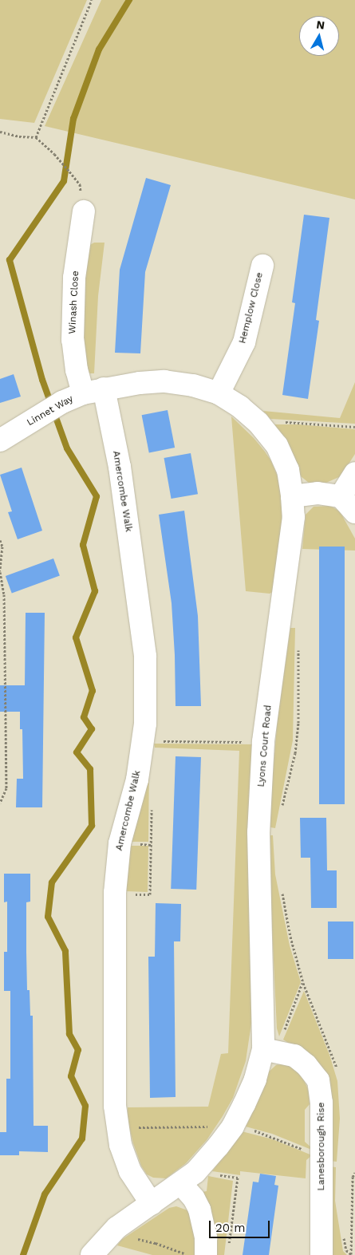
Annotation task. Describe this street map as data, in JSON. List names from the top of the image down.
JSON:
{
  "streets": {
    "street": [
      "Winash Close",
      "Hemplow Close",
      "Linnet Way",
      "Amercombe Walk",
      "Lyons Court Road",
      "Lanesborough Rise"
    ]
  },
  "crossings": [
    ["Winash Close", "Linnet Way"],
    ["Hemplow Close", "Lyons Court Road"],
    ["Linnet Way", "Amercombe Walk"],
    ["Linnet Way", "Lyons Court Road"],
    ["Amercombe Walk", "Lyons Court Road"],
    ["Lyons Court Road", "Lanesborough Rise"]
  ],
  "scale_bar": "20 m",
  "north": "top"
}
